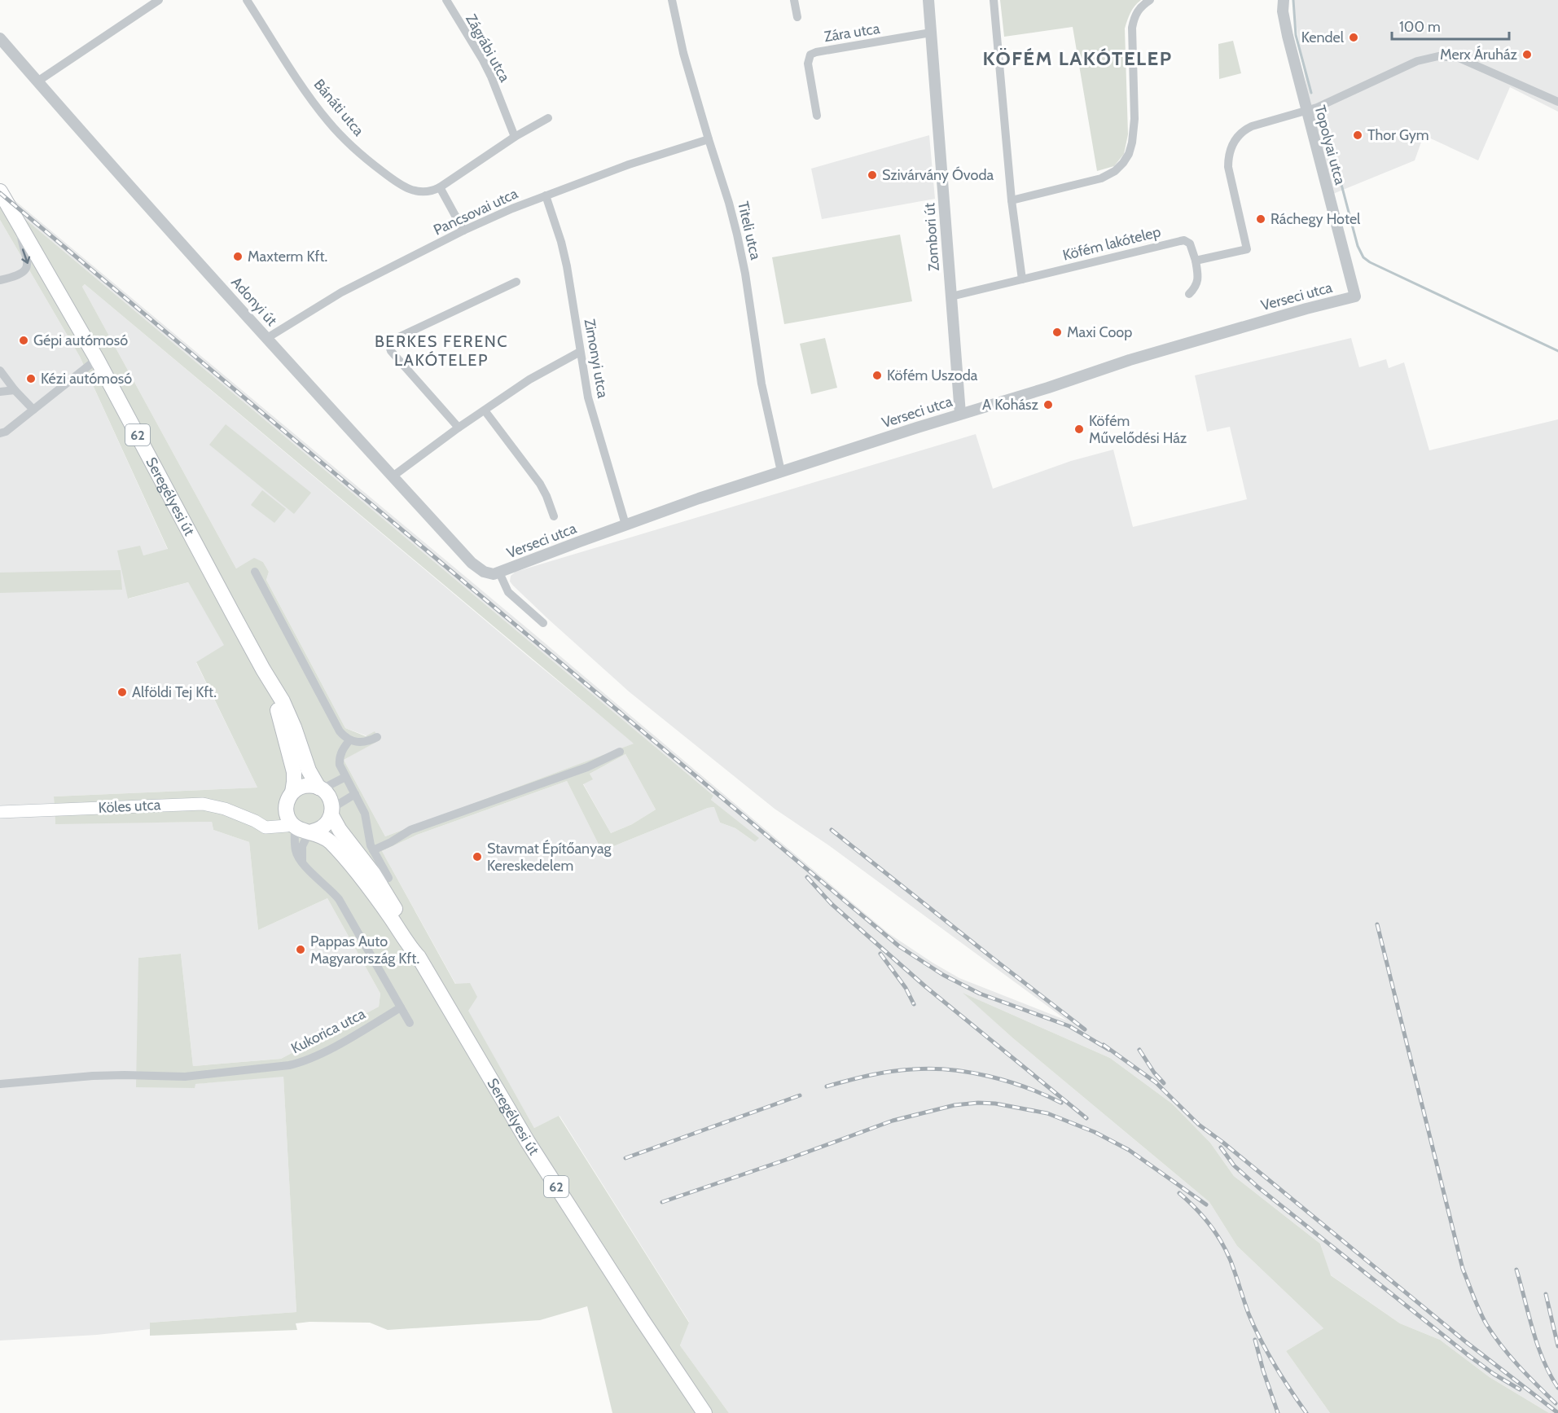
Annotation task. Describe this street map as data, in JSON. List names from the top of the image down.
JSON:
{
  "streets": {
    "main road": ["62", "Seregélyesi út", "Köles utca"],
    "street": [
      "Zára utca",
      "Zágrábi utca",
      "Bánáti utca",
      "Topolyai utca",
      "Pancsovai utca",
      "Titeli utca",
      "Zombori út",
      "Köfém lakótelep",
      "Verseci utca",
      "Adonyi út",
      "Zimonyi utca",
      "Kukorica utca"
    ]
  },
  "crossings": [
    ["Zára utca", "Zombori út"],
    ["Zágrábi utca", "Bánáti utca"],
    ["Topolyai utca", "Verseci utca"],
    ["Pancsovai utca", "Titeli utca"],
    ["Pancsovai utca", "Adonyi út"],
    ["Pancsovai utca", "Zimonyi utca"],
    ["Titeli utca", "Verseci utca"],
    ["Zombori út", "Köfém lakótelep"],
    ["Zombori út", "Verseci utca"],
    ["Verseci utca", "Adonyi út"],
    ["Verseci utca", "Zimonyi utca"],
    ["Seregélyesi út", "Köles utca"]
  ],
  "districts": ["KÖFÉM LAKÓTELEP", "BERKES FERENC LAKÓTELEP"],
  "places": [
    "Kendel",
    "Merx Áruház",
    "Thor Gym",
    "Szivárvány Óvoda",
    "Ráchegy Hotel",
    "Maxterm Kft.",
    "Maxi Coop",
    "Gépi autómosó",
    "Köfém Uszoda",
    "Kézi autómosó",
    "A Kohász",
    "Köfém Művelődési Ház",
    "Alföldi Tej Kft.",
    "Stavmat Építőanyag Kereskedelem",
    "Pappas Auto Magyarország Kft."
  ],
  "scale_bar": "100 m"
}
